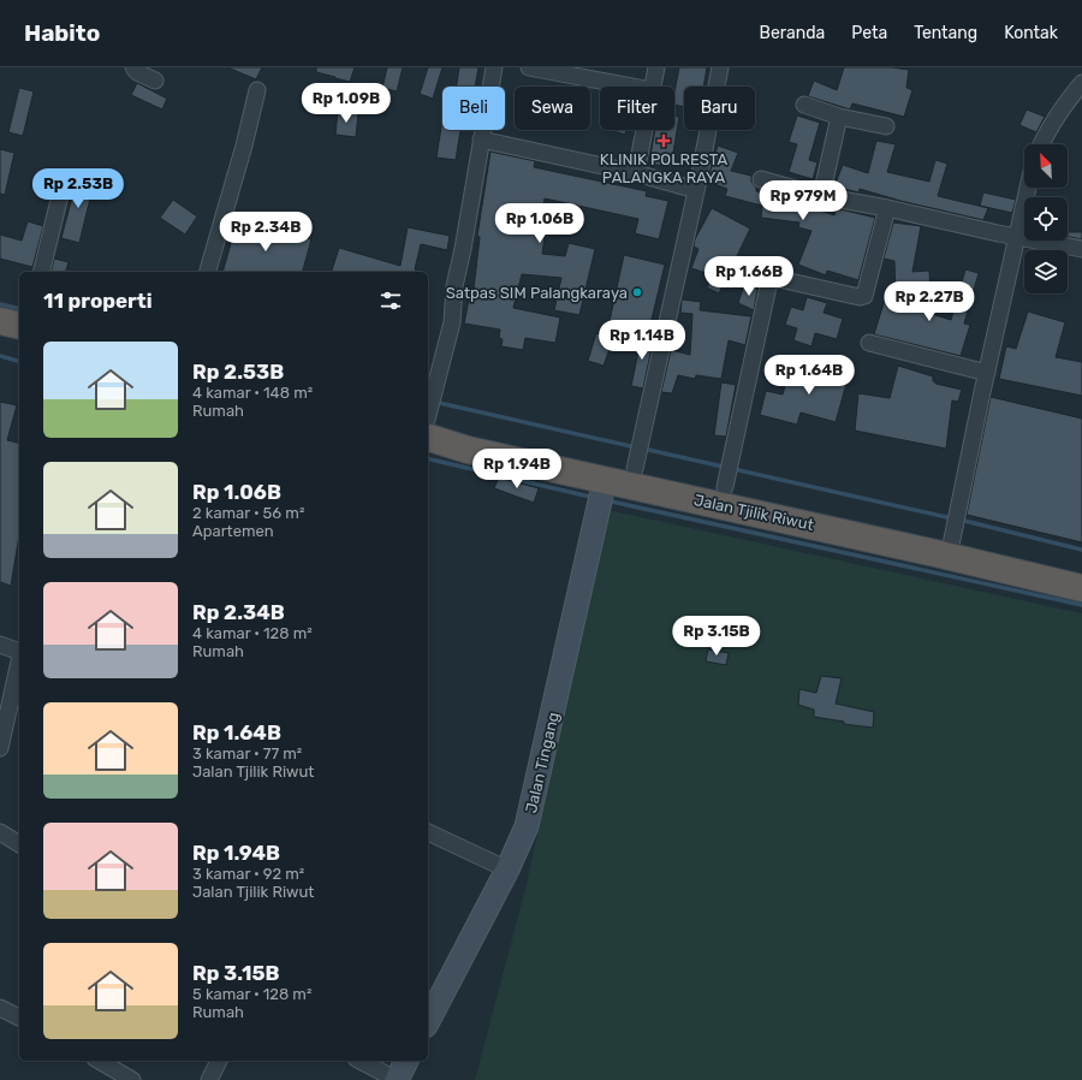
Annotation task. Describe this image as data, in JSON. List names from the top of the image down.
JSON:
{
  "streets": {
    "highway": ["Jalan Tjilik Riwut"],
    "main road": ["Jalan Tingang"]
  },
  "crossings": [
    ["Jalan Tjilik Riwut", "Jalan Tingang"]
  ],
  "places": {
    "health": ["KLINIK POLRESTA PALANGKA RAYA"],
    "other": ["Satpas SIM Palangkaraya"]
  },
  "north": "top left",
  "page": {
    "header": "Habito",
    "nav": [
      "Beranda",
      "Peta",
      "Tentang",
      "Kontak"
    ],
    "price": [
      "Rp 1.09B",
      "Rp 2.53B",
      "Rp 979M",
      "Rp 1.06B",
      "Rp 2.34B",
      "Rp 1.66B",
      "Rp 2.27B",
      "Rp 1.14B",
      "Rp 1.64B",
      "Rp 1.94B",
      "Rp 3.15B"
    ],
    "chip": [
      "Beli",
      "Sewa",
      "Filter",
      "Baru"
    ],
    "heading": "11 properti",
    "list": [
      {
        "name": "Rp 2.53B",
        "note": "4 kamar · 148 m² · Rumah"
      },
      {
        "name": "Rp 1.06B",
        "note": "2 kamar · 56 m² · Apartemen"
      },
      {
        "name": "Rp 2.34B",
        "note": "4 kamar · 128 m² · Rumah"
      },
      {
        "name": "Rp 1.64B",
        "note": "3 kamar · 77 m² · Jalan Tjilik Riwut"
      },
      {
        "name": "Rp 1.94B",
        "note": "3 kamar · 92 m² · Jalan Tjilik Riwut"
      },
      {
        "name": "Rp 3.15B",
        "note": "5 kamar · 128 m² · Rumah"
      }
    ]
  }
}
